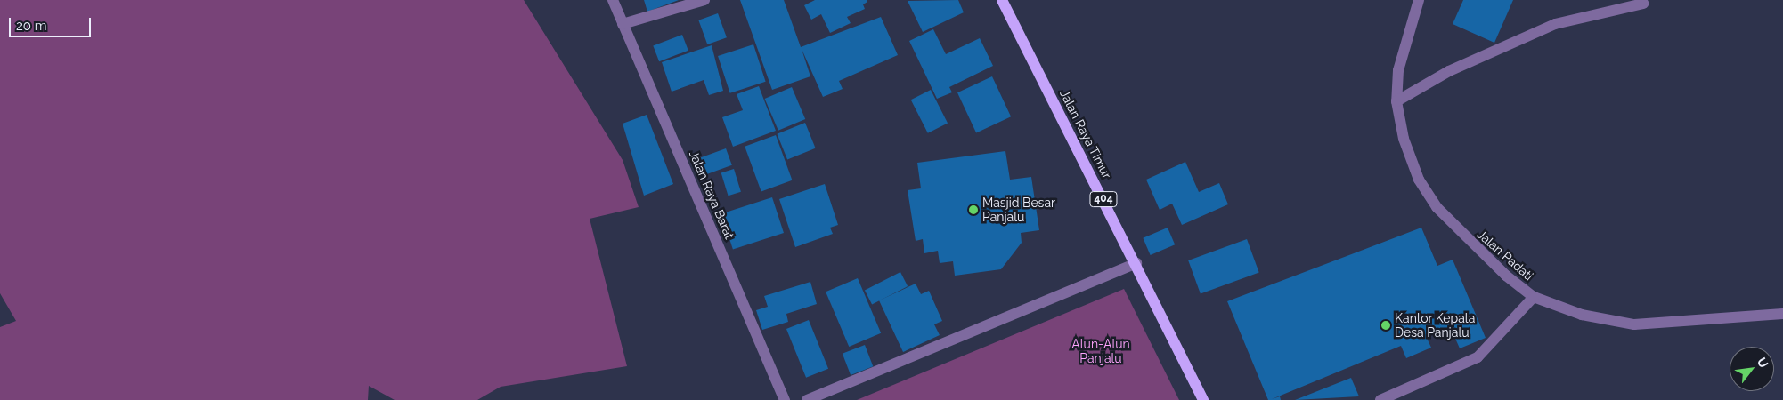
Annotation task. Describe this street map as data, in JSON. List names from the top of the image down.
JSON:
{
  "streets": {
    "main road": ["Jalan Raya Timur", "404"],
    "street": ["Jalan Raya Barat", "Jalan Padati"]
  },
  "parks": ["Alun-Alun Panjalu"],
  "places": ["Masjid Besar Panjalu", "Kantor Kepala Desa Panjalu"],
  "scale_bar": "20 m",
  "north": "top right"
}
